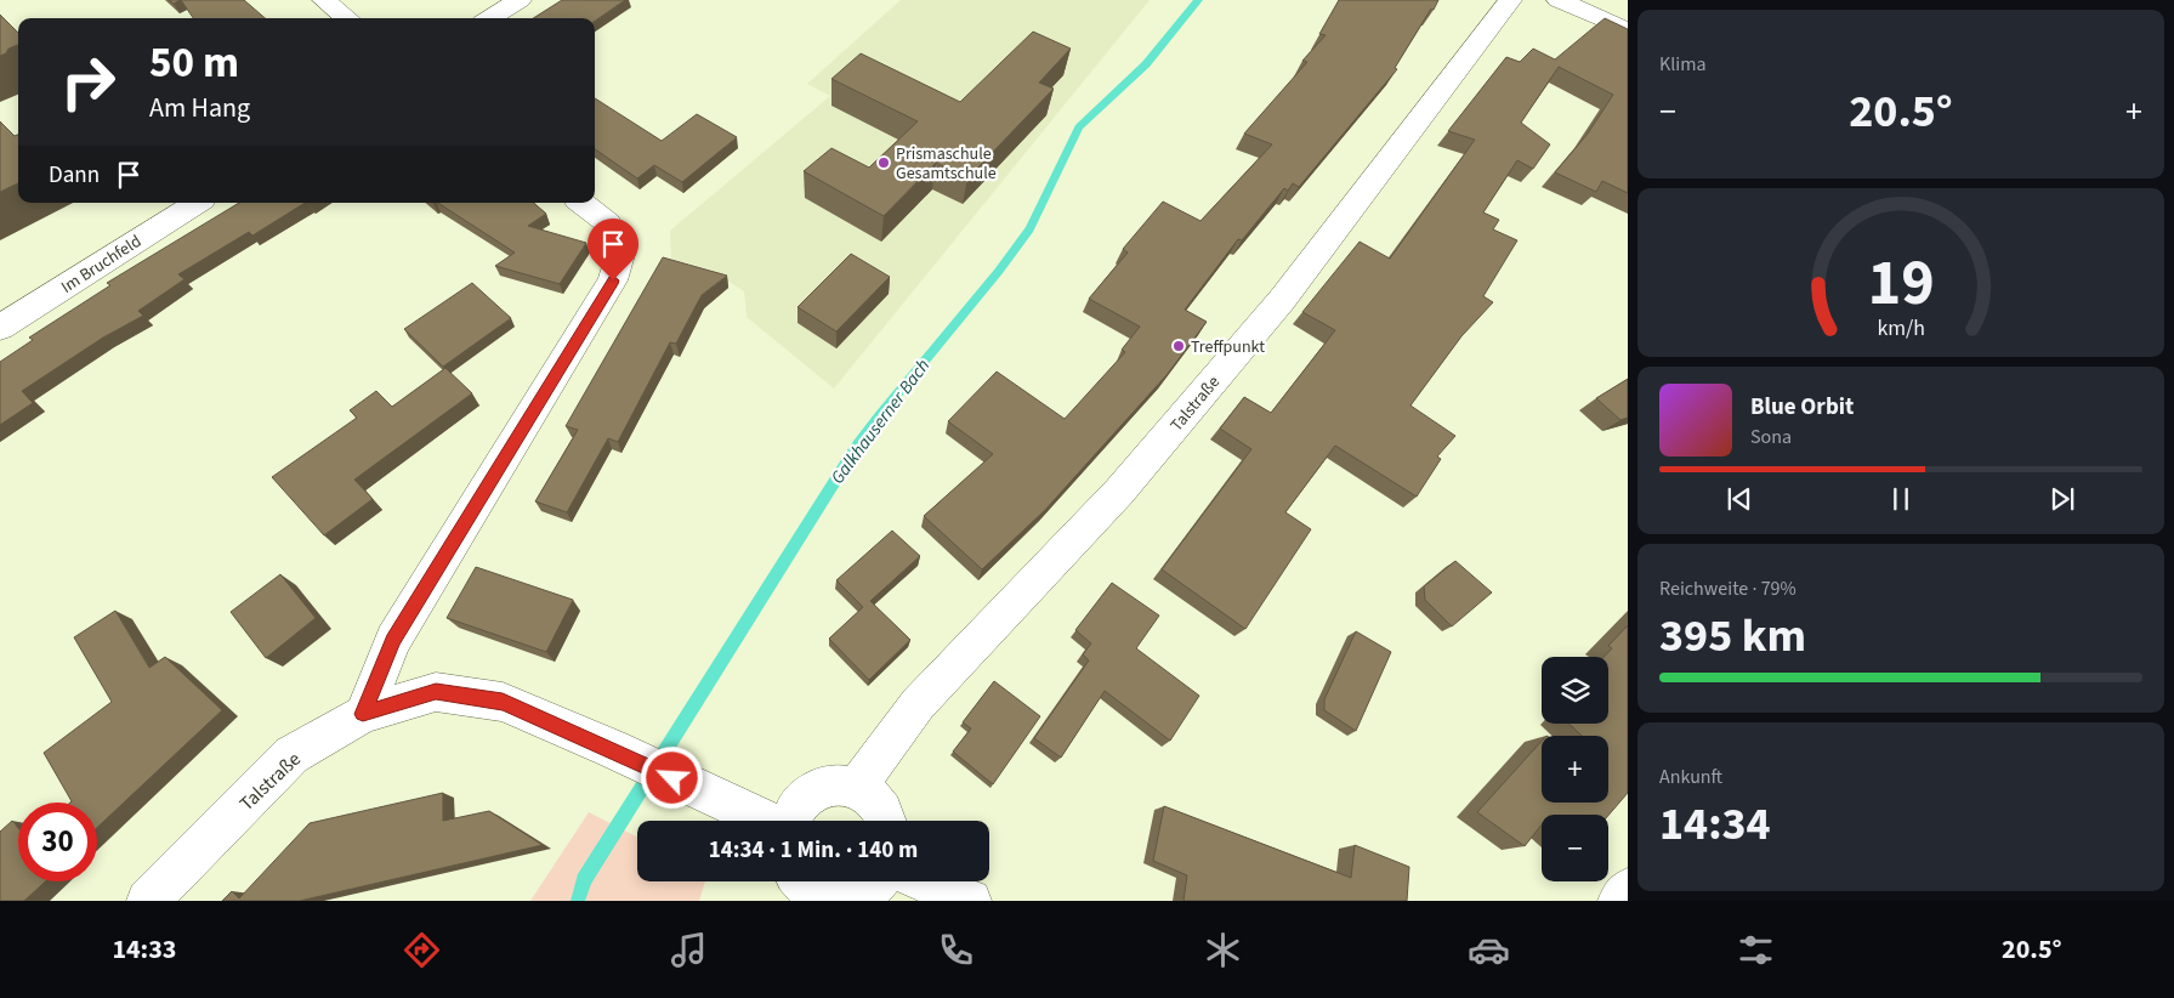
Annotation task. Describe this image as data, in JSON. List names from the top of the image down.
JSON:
{
  "streets": {
    "street": ["Im Bruchfeld", "Talstraße"]
  },
  "water": ["Galkhauserner Bach"],
  "places": ["Prismaschule Gesamtschule", "Treffpunkt"],
  "page": {
    "tile": [
      "Klima",
      ["Reichweite · 79%", "395 km"],
      ["Ankunft", "14:34"]
    ],
    "turn": ["50 m", "Am Hang"],
    "heat": ["−", "20.5°", "+"],
    "then": "Dann",
    "song": ["Blue Orbit", "Sona"],
    "map_buttons": ["+", "−"],
    "limit": "30",
    "trip": "14:34 · 1 Min. · 140 m",
    "tabs": ["14:33", "20.5°"],
    "gauge": ["19", "km/h"]
  }
}
